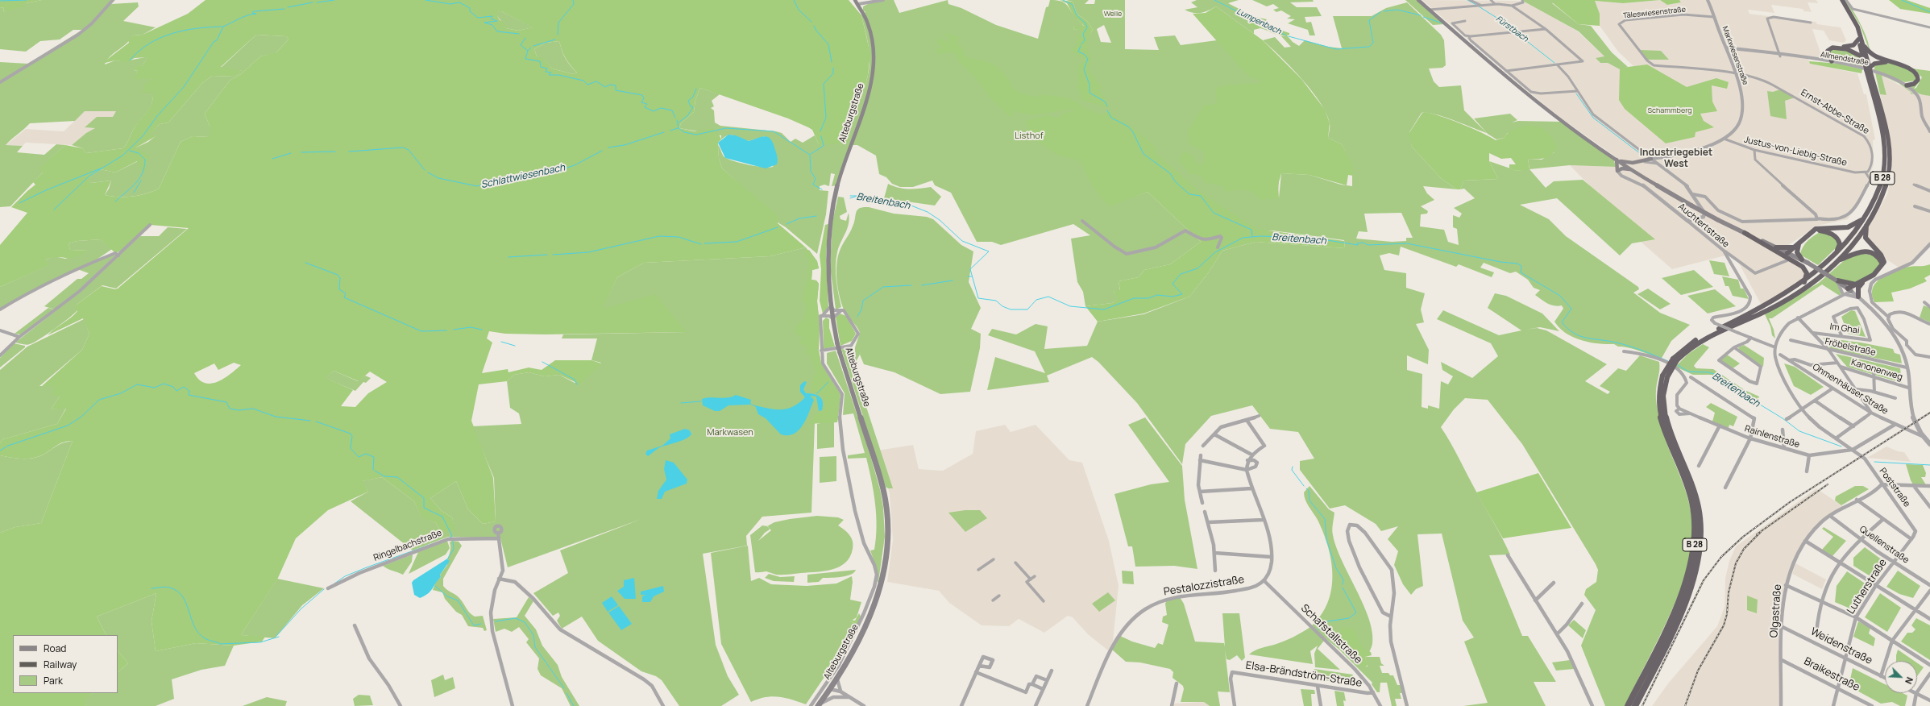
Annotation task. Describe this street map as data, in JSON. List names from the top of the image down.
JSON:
{
  "streets": {
    "highway": ["B 28"],
    "main road": ["Alteburgstraße"],
    "street": [
      "Täleswiesenstraße",
      "Markwiesenstraße",
      "Allmendstraße",
      "Ernst-Abbe-Straße",
      "Justus-von-Liebig-Straße",
      "Auchtertstraße",
      "Im Ghai",
      "Fröbelstraße",
      "Kanonenweg",
      "Ohmenhäuser Straße",
      "Rainlenstraße",
      "Poststraße",
      "Quellenstraße",
      "Ringelbachstraße",
      "Pestalozzistraße",
      "Lutherstraße",
      "Olgastraße",
      "Schafstallstraße",
      "Weidenstraße",
      "Elsa-Brändström-Straße",
      "Braikestraße"
    ]
  },
  "crossings": [
    ["Täleswiesenstraße", "Markwiesenstraße"],
    ["Täleswiesenstraße", "Ernst-Abbe-Straße"],
    ["Markwiesenstraße", "Allmendstraße"],
    ["Markwiesenstraße", "Ernst-Abbe-Straße"],
    ["Markwiesenstraße", "Justus-von-Liebig-Straße"],
    ["Ernst-Abbe-Straße", "Justus-von-Liebig-Straße"],
    ["Rainlenstraße", "Poststraße"],
    ["Poststraße", "Lutherstraße"],
    ["Poststraße", "Olgastraße"],
    ["Quellenstraße", "Lutherstraße"],
    ["Quellenstraße", "Olgastraße"],
    ["Pestalozzistraße", "Schafstallstraße"],
    ["Lutherstraße", "Weidenstraße"],
    ["Lutherstraße", "Braikestraße"],
    ["Olgastraße", "Weidenstraße"],
    ["Olgastraße", "Braikestraße"],
    ["Schafstallstraße", "Elsa-Brändström-Straße"]
  ],
  "districts": ["Industriegebiet West"],
  "water": [
    "Lumpenbach",
    "Fürstbach",
    "Schlattwiesenbach",
    "Breitenbach"
  ],
  "parks": [
    "Welle",
    "Schammberg",
    "Listhof",
    "Markwasen"
  ],
  "legend": ["Road", "Railway", "Park"],
  "north": "bottom right"
}
